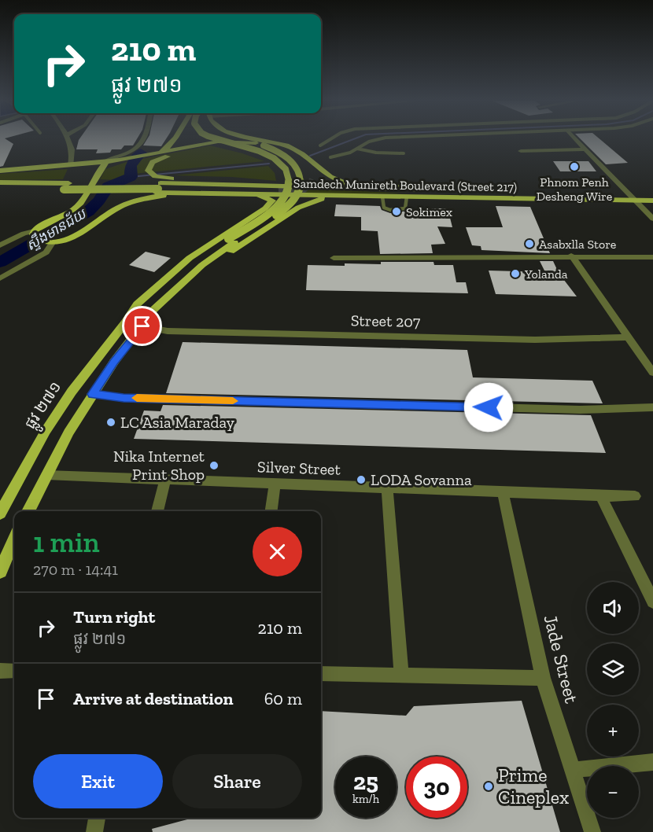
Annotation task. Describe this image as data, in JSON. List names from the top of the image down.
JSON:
{
  "streets": {
    "main road": ["Samdech Munireth Boulevard (Street 217)", "ផ្លូវ ២៧១"],
    "street": ["Street 207", "Silver Street", "Jade Street"]
  },
  "crossings": [
    ["Silver Street", "Jade Street"]
  ],
  "water": ["ស្ទឹងមានជ័យ"],
  "places": [
    "Phnom Penh Desheng Wire",
    "Sokimex",
    "Asabxlla Store",
    "Yolanda",
    "LC Asia Maraday",
    "Nika Internet Print Shop",
    "LODA Sovanna",
    "Prime Cineplex"
  ],
  "page": {
    "turn": ["210 m", "ផ្លូវ ២៧១"],
    "heading": ["1 min", "270 m · 14:41"],
    "map_buttons": ["+", "−"],
    "list": [
      {
        "name": "Turn right",
        "note": "ផ្លូវ ២៧១",
        "value": "210 m"
      },
      {
        "name": "Arrive at destination",
        "value": "60 m"
      }
    ],
    "buttons": ["Exit", "Share"],
    "speed": "25 km/h",
    "limit": "30"
  }
}
